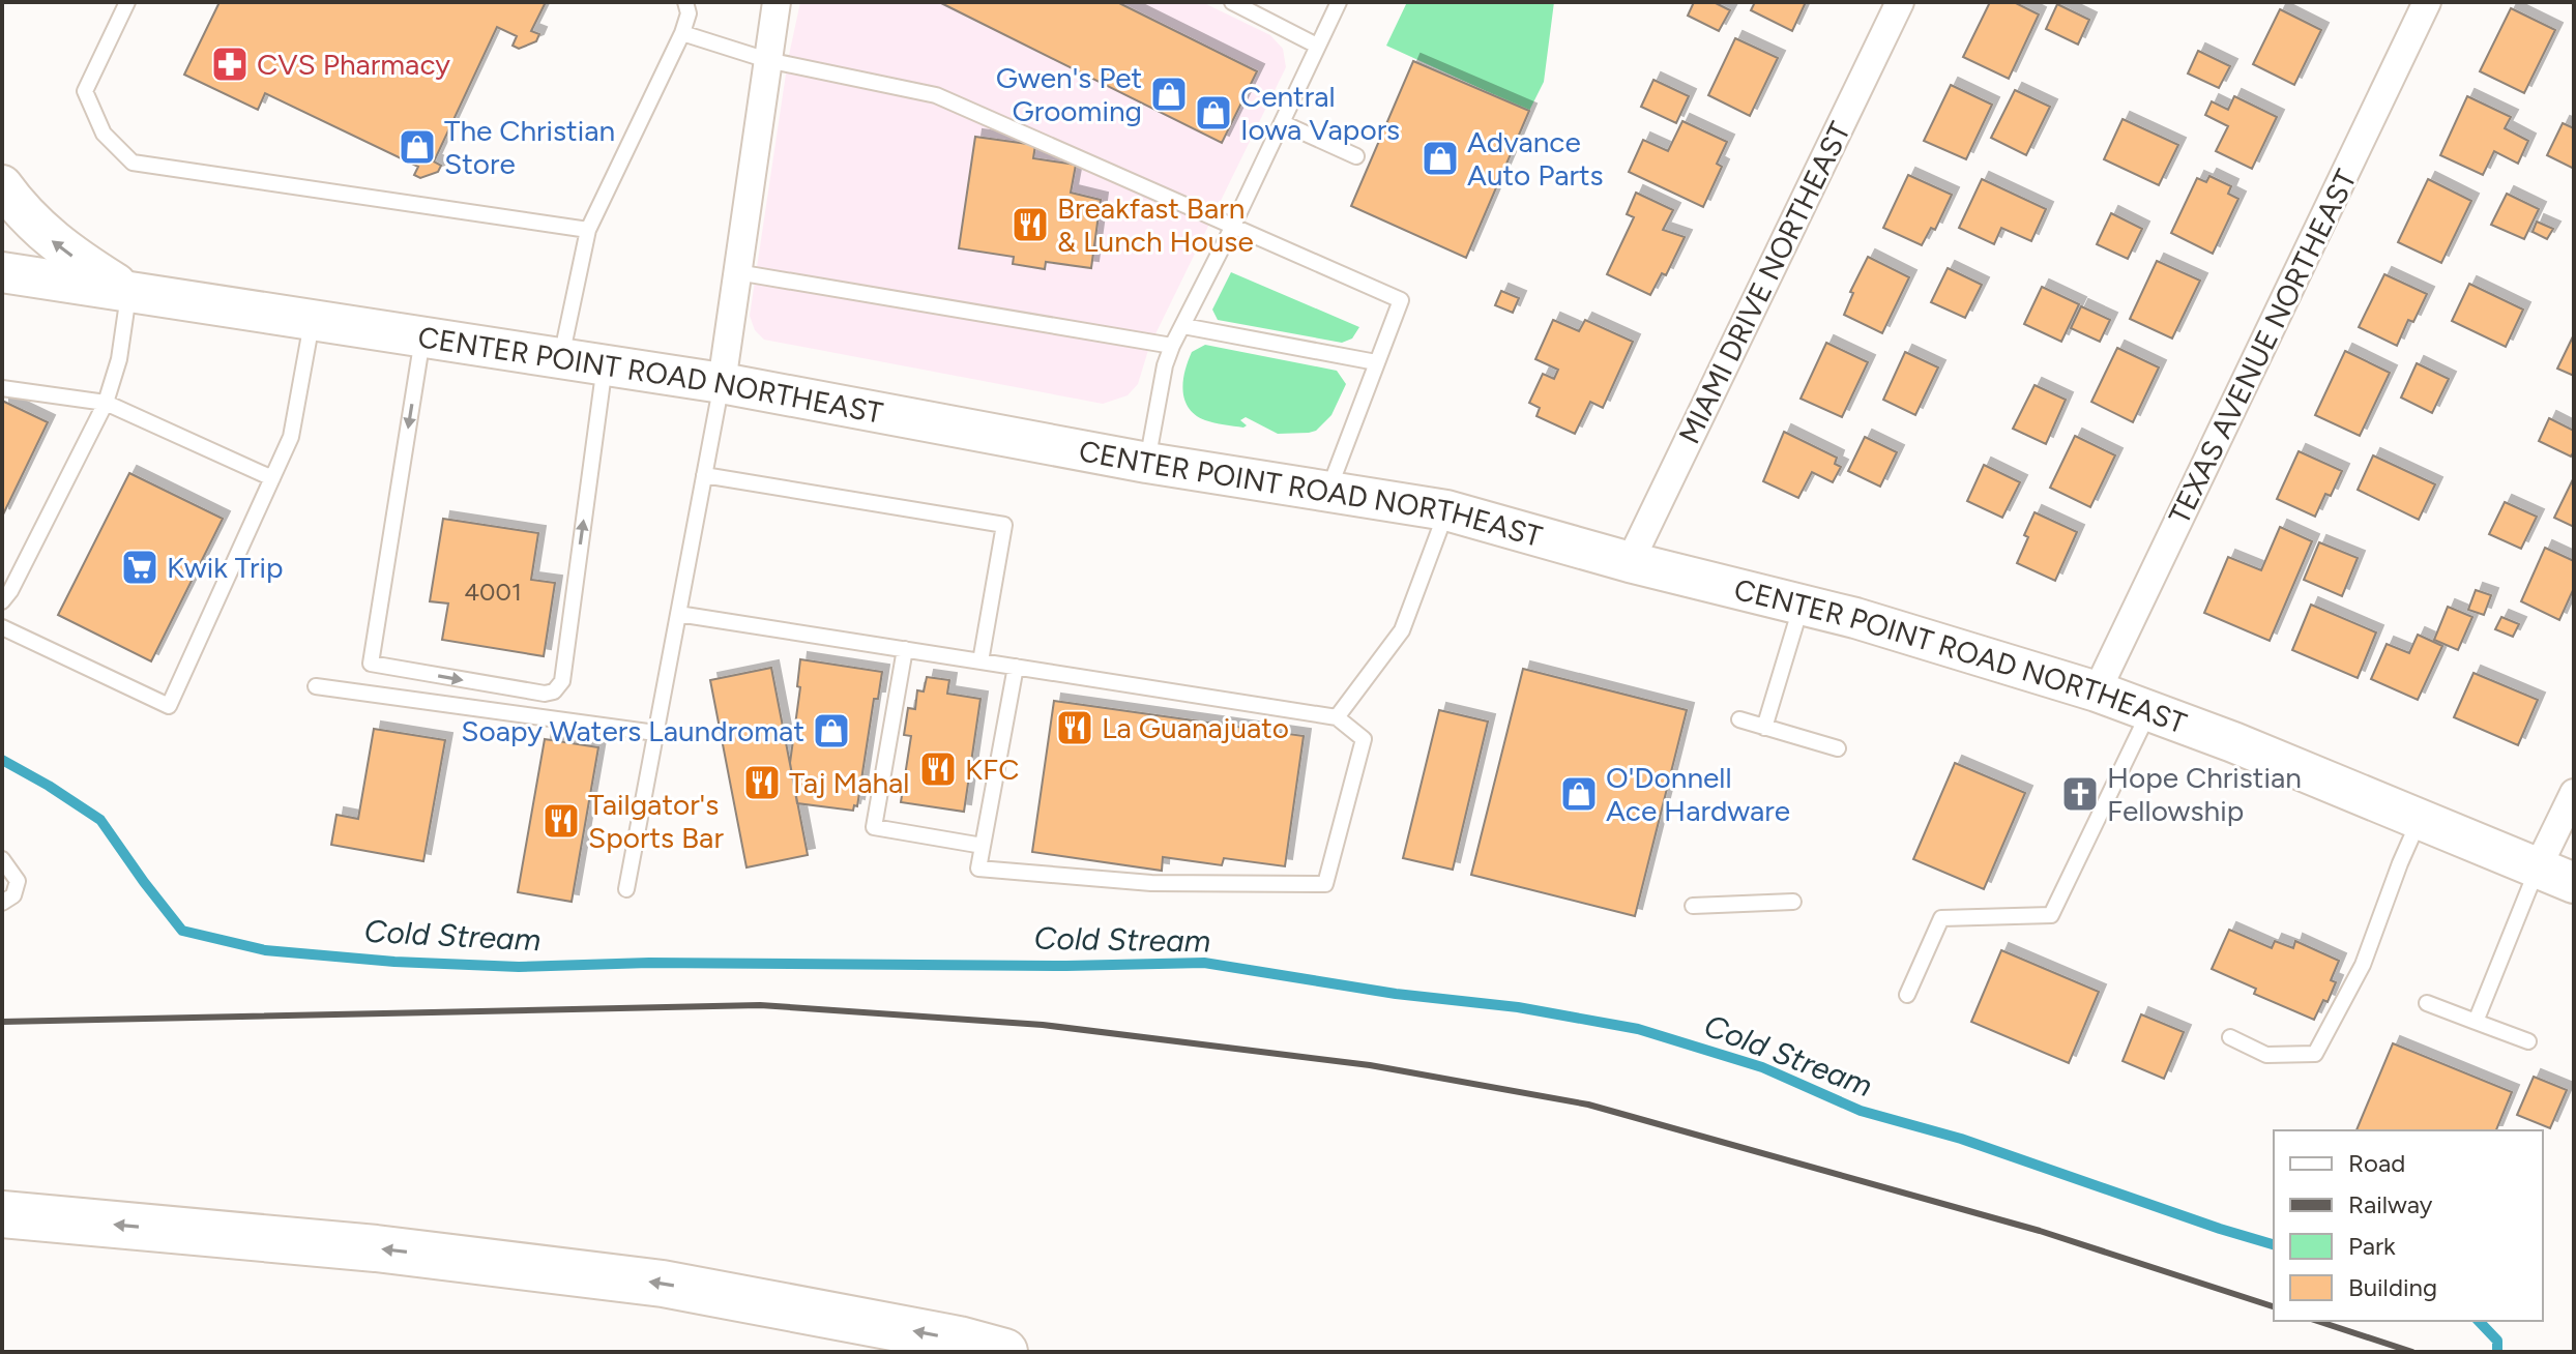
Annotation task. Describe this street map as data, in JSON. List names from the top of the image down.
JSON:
{
  "streets": {
    "main road": ["CENTER POINT ROAD NORTHEAST"],
    "street": ["MIAMI DRIVE NORTHEAST", "TEXAS AVENUE NORTHEAST"]
  },
  "crossings": [
    ["MIAMI DRIVE NORTHEAST", "CENTER POINT ROAD NORTHEAST"],
    ["TEXAS AVENUE NORTHEAST", "CENTER POINT ROAD NORTHEAST"]
  ],
  "water": ["Cold Stream"],
  "places": {
    "pharmacy": ["CVS Pharmacy"],
    "shop": [
      "Gwen's Pet Grooming",
      "Central Iowa Vapors",
      "The Christian Store",
      "Advance Auto Parts",
      "Soapy Waters Laundromat",
      "O'Donnell Ace Hardware"
    ],
    "restaurant": [
      "Breakfast Barn & Lunch House",
      "La Guanajuato",
      "KFC",
      "Taj Mahal",
      "Tailgator's Sports Bar"
    ],
    "supermarket": ["Kwik Trip"],
    "church": ["Hope Christian Fellowship"]
  },
  "house_numbers": ["4001"],
  "legend": [
    "Road",
    "Railway",
    "Park",
    "Building"
  ]
}
